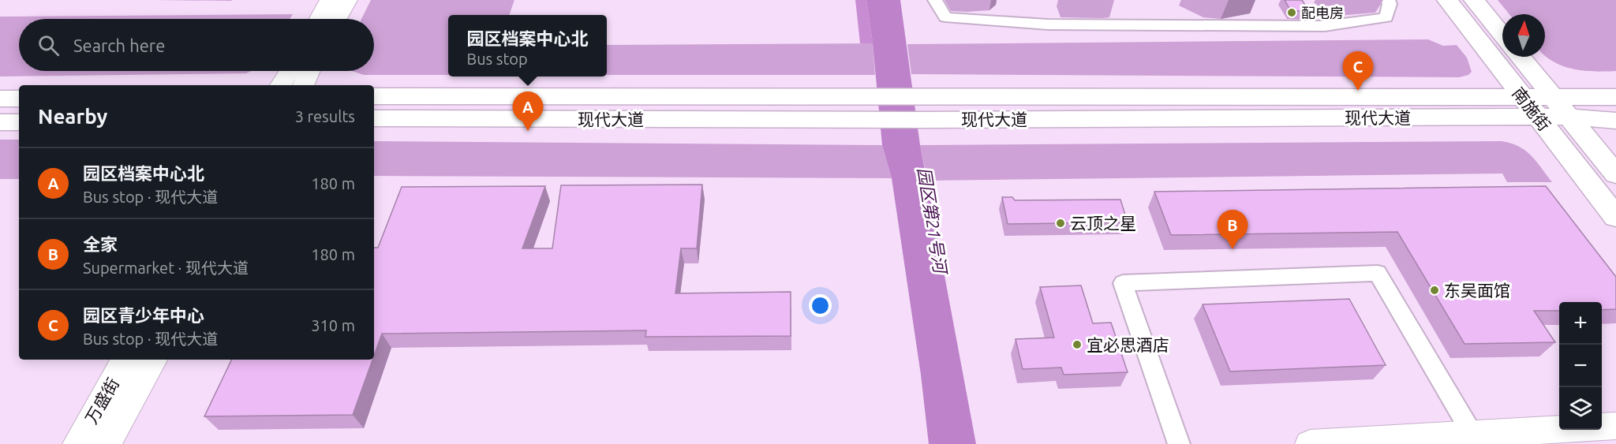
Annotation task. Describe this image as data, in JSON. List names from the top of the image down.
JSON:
{
  "streets": {
    "main road": ["南施街", "现代大道", "万盛街"]
  },
  "crossings": [
    ["南施街", "现代大道"]
  ],
  "water": ["园区第21号河"],
  "places": [
    "配电房",
    "云顶之星",
    "东吴面馆",
    "宜必思酒店"
  ],
  "north": "top",
  "page": {
    "popup": ["园区档案中心北", "Bus stop"],
    "search": "Search here",
    "pins": ["C", "A", "B"],
    "heading": ["Nearby", "3 results"],
    "list": [
      {
        "mark": "A",
        "name": "园区档案中心北",
        "note": "Bus stop · 现代大道",
        "value": "180 m"
      },
      {
        "mark": "B",
        "name": "全家",
        "note": "Supermarket · 现代大道",
        "value": "180 m"
      },
      {
        "mark": "C",
        "name": "园区青少年中心",
        "note": "Bus stop · 现代大道",
        "value": "310 m"
      }
    ],
    "map_buttons": ["+", "−"]
  }
}
